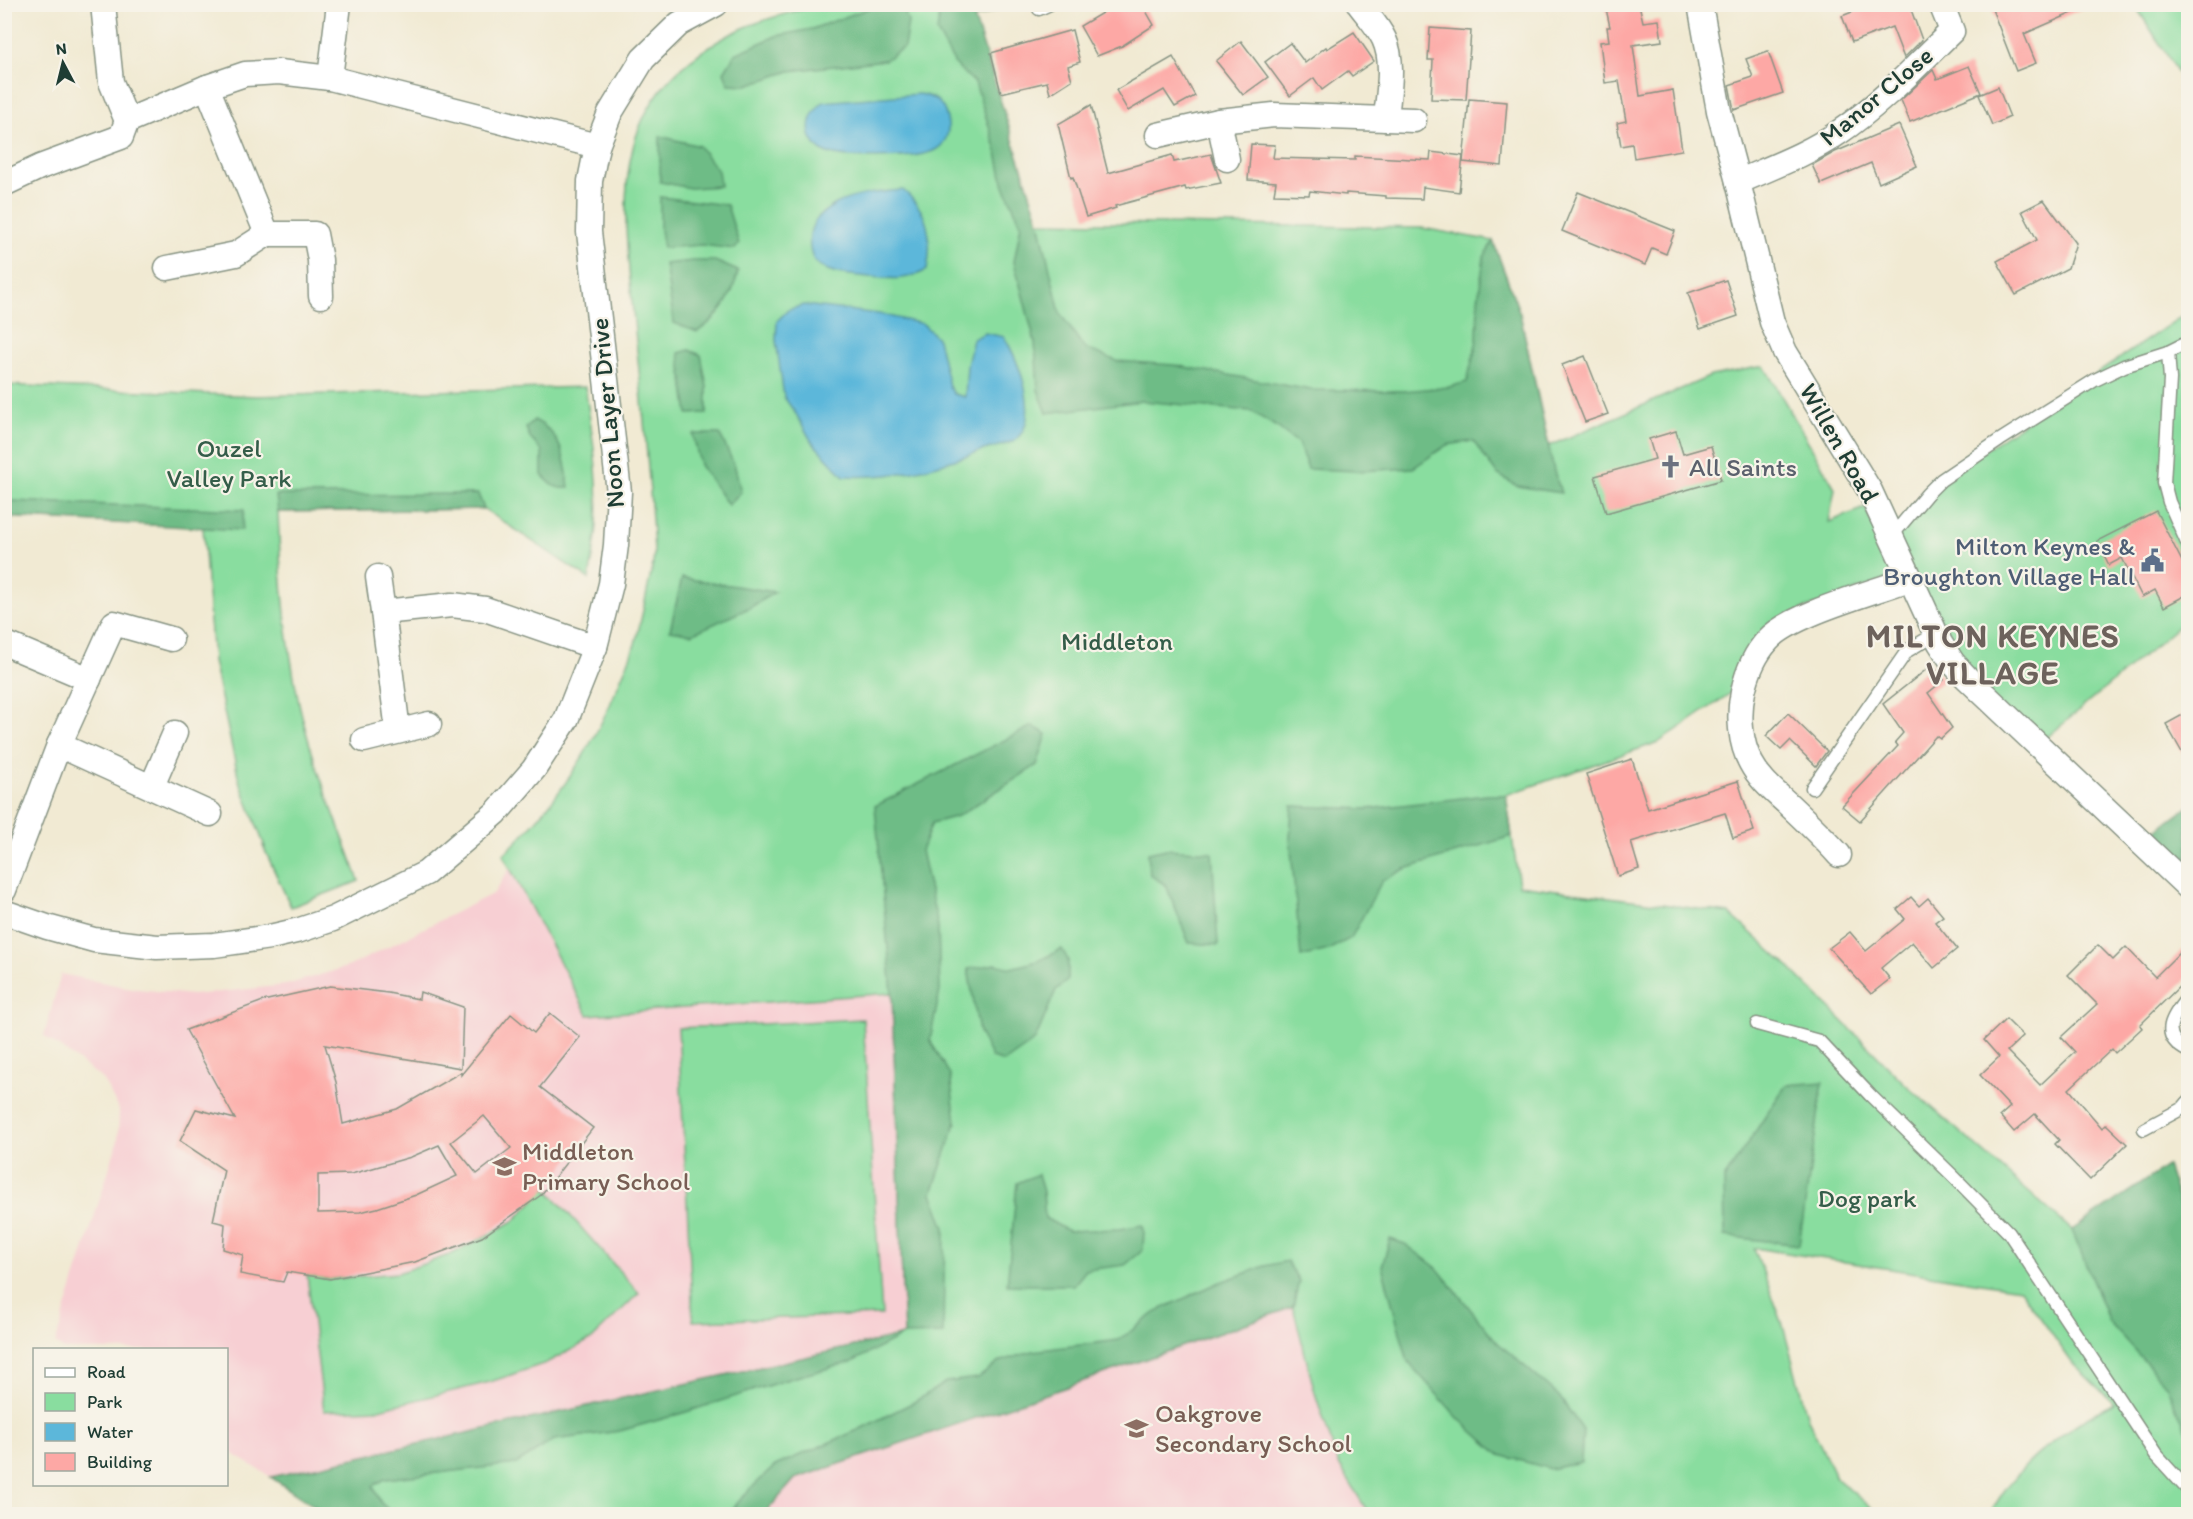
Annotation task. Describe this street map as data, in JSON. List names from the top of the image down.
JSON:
{
  "streets": {
    "street": ["Manor Close", "Noon Layer Drive", "Willen Road"]
  },
  "crossings": [
    ["Manor Close", "Willen Road"]
  ],
  "districts": ["MILTON KEYNES VILLAGE"],
  "parks": ["Ouzel Valley Park", "Middleton", "Dog park"],
  "places": {
    "church": ["All Saints"],
    "public building": ["Milton Keynes & Broughton Village Hall"],
    "school or university": ["Middleton Primary School", "Oakgrove Secondary School"]
  },
  "legend": [
    "Road",
    "Park",
    "Water",
    "Building"
  ],
  "north": "top"
}
